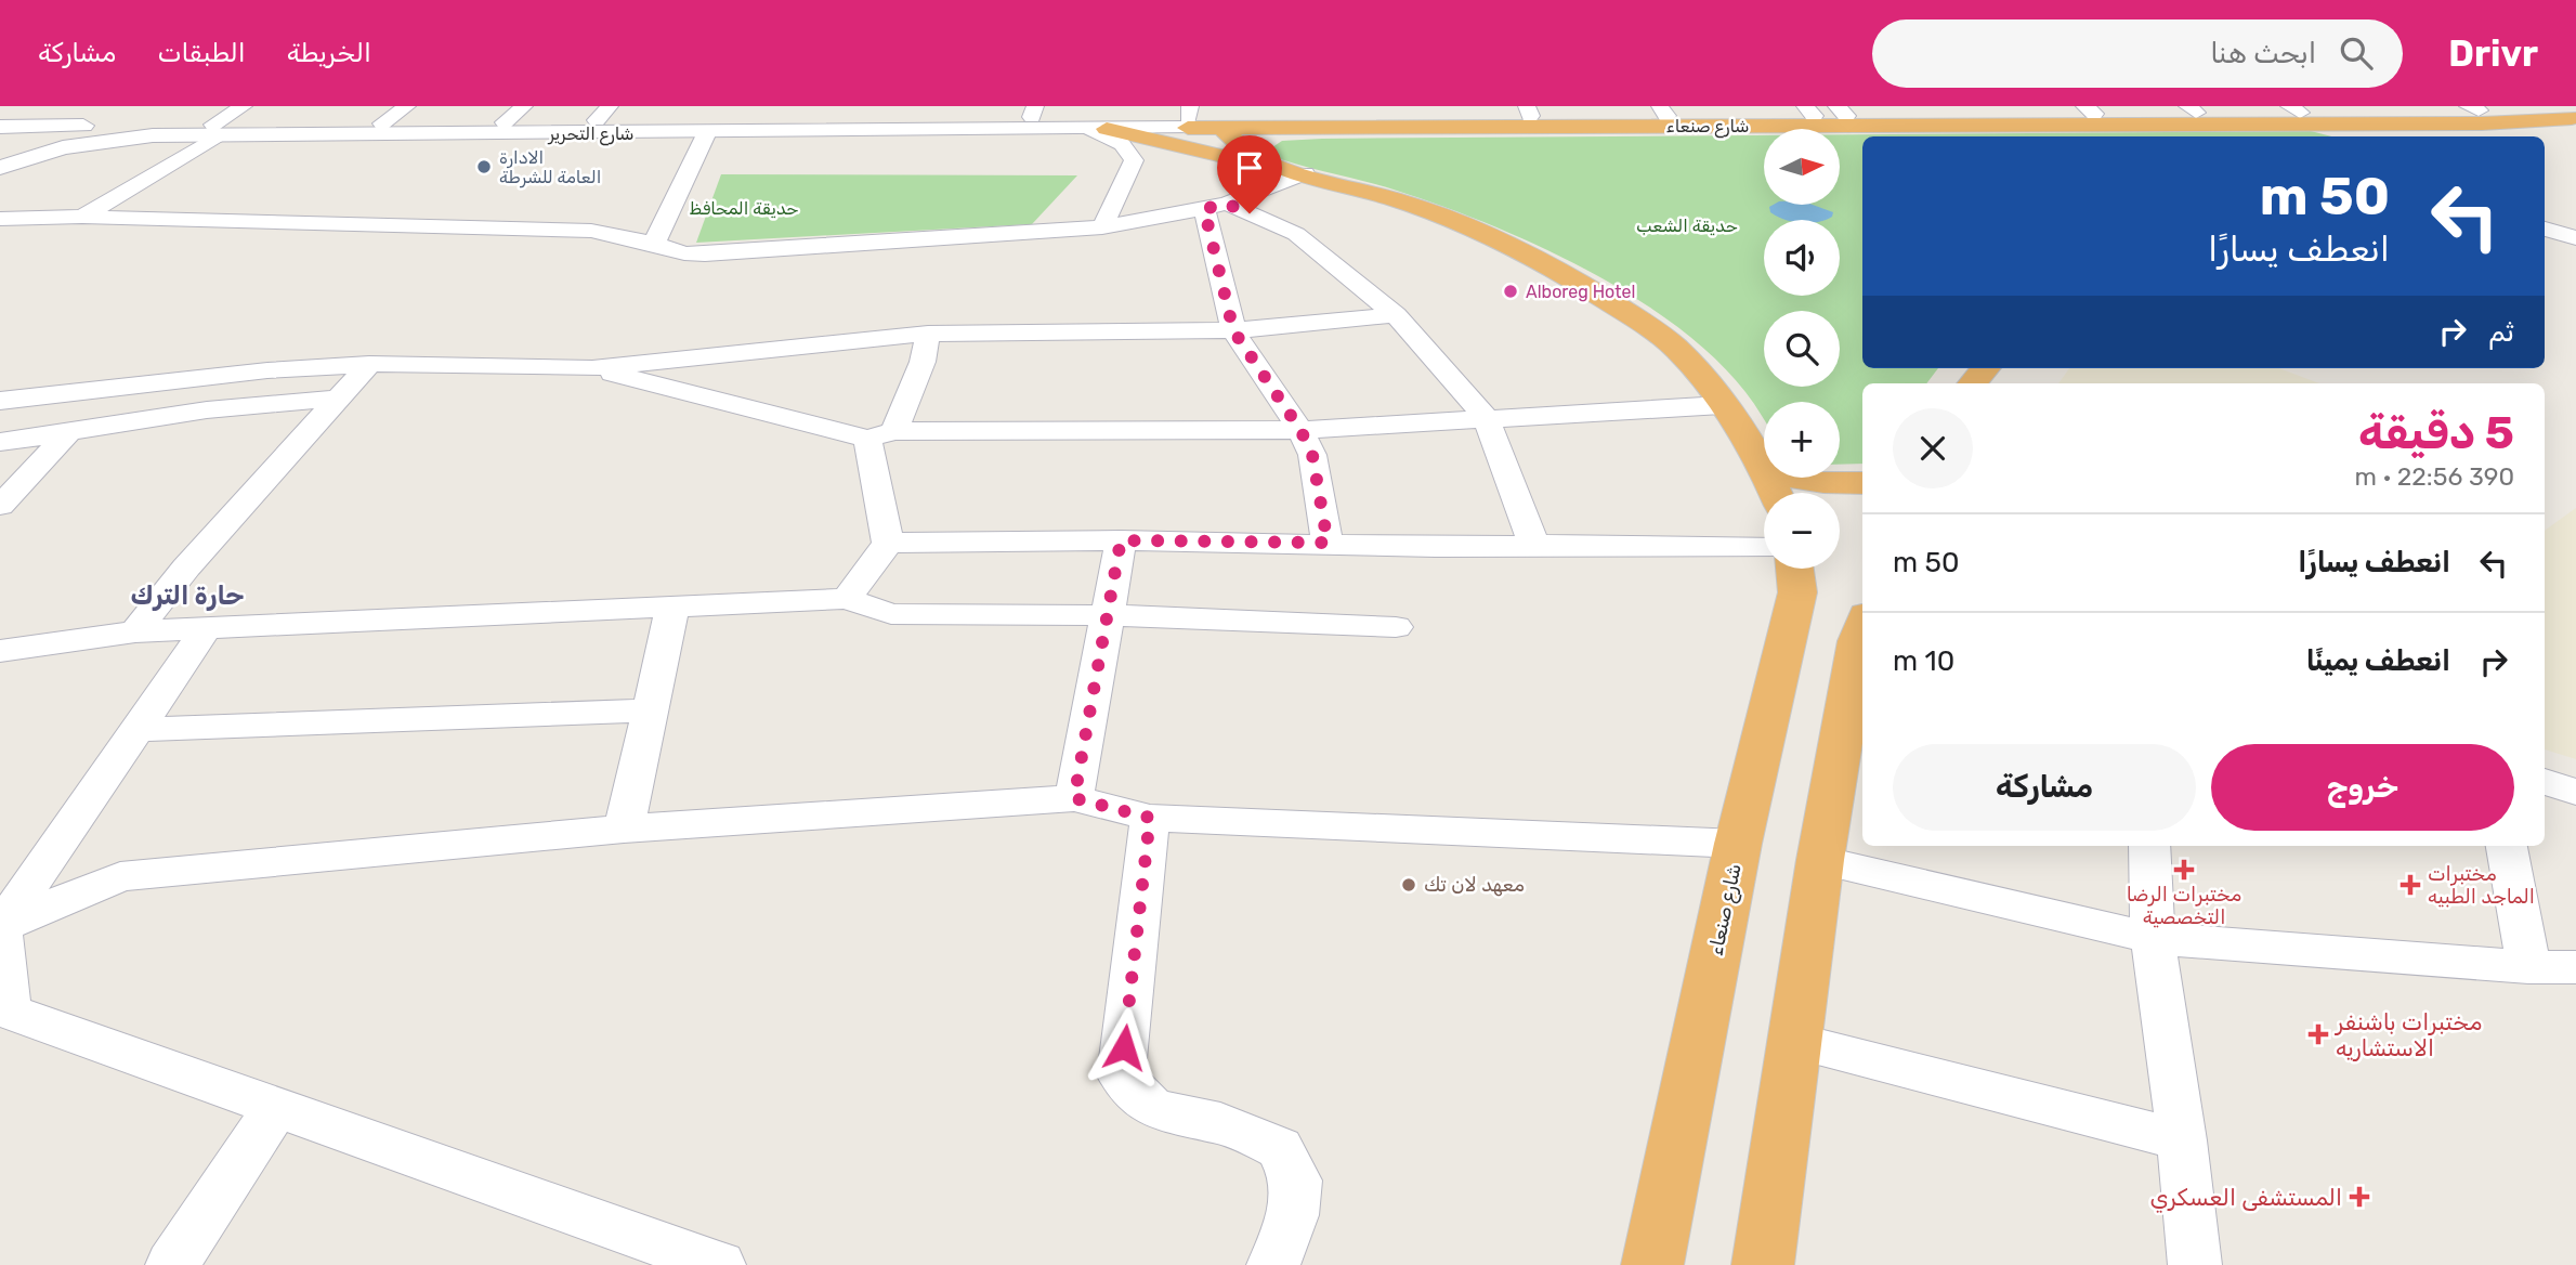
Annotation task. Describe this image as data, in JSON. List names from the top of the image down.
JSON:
{
  "streets": {
    "highway": ["شارع صنعاء"],
    "main road": ["شارع التحرير"]
  },
  "crossings": [
    ["شارع صنعاء", "شارع التحرير"]
  ],
  "districts": ["حارة الترك"],
  "parks": ["حديقة المحافظ", "حديقة الشعب"],
  "places": {
    "other": ["الادارة العامة للشرطة", "Alboreg Hotel", "معهد لان تك"],
    "health": [
      "مختبرات الرضا التخصصية",
      "مختبرات الماجد الطبيه",
      "مختبرات باشنفر الاستشاريه",
      "المستشفى العسكري"
    ]
  },
  "north": "right",
  "page": {
    "header": "Drivr",
    "search": "ابحث هنا",
    "nav": ["الخريطة", "الطبقات", "مشاركة"],
    "map_buttons": ["+", "−"],
    "turn": ["50 m", "انعطف يسارًا"],
    "then": "ثم",
    "heading": ["5 دقيقة", "390 m · 22:56"],
    "list": [
      {
        "name": "انعطف يسارًا",
        "value": "50 m"
      },
      {
        "name": "انعطف يمينًا",
        "value": "10 m"
      }
    ],
    "buttons": ["خروج", "مشاركة"]
  }
}
